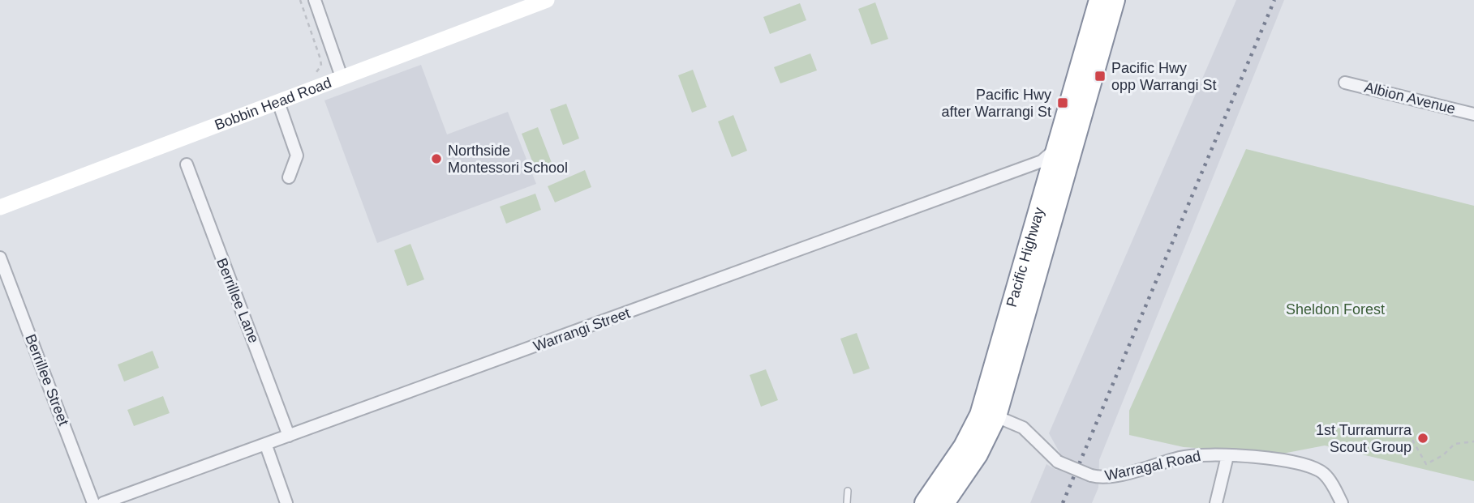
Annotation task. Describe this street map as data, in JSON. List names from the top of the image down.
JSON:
{
  "streets": {
    "highway": ["Pacific Highway"],
    "main road": ["Bobbin Head Road"],
    "street": [
      "Albion Avenue",
      "Berrillee Lane",
      "Warrangi Street",
      "Berrillee Street",
      "Warragal Road"
    ]
  },
  "crossings": [
    ["Pacific Highway", "Warrangi Street"],
    ["Pacific Highway", "Warragal Road"],
    ["Berrillee Lane", "Warrangi Street"]
  ],
  "parks": ["Sheldon Forest"],
  "places": {
    "transit": ["Pacific Hwy opp Warrangi St", "Pacific Hwy after Warrangi St"],
    "other": ["Northside Montessori School", "1st Turramurra Scout Group"]
  }
}
